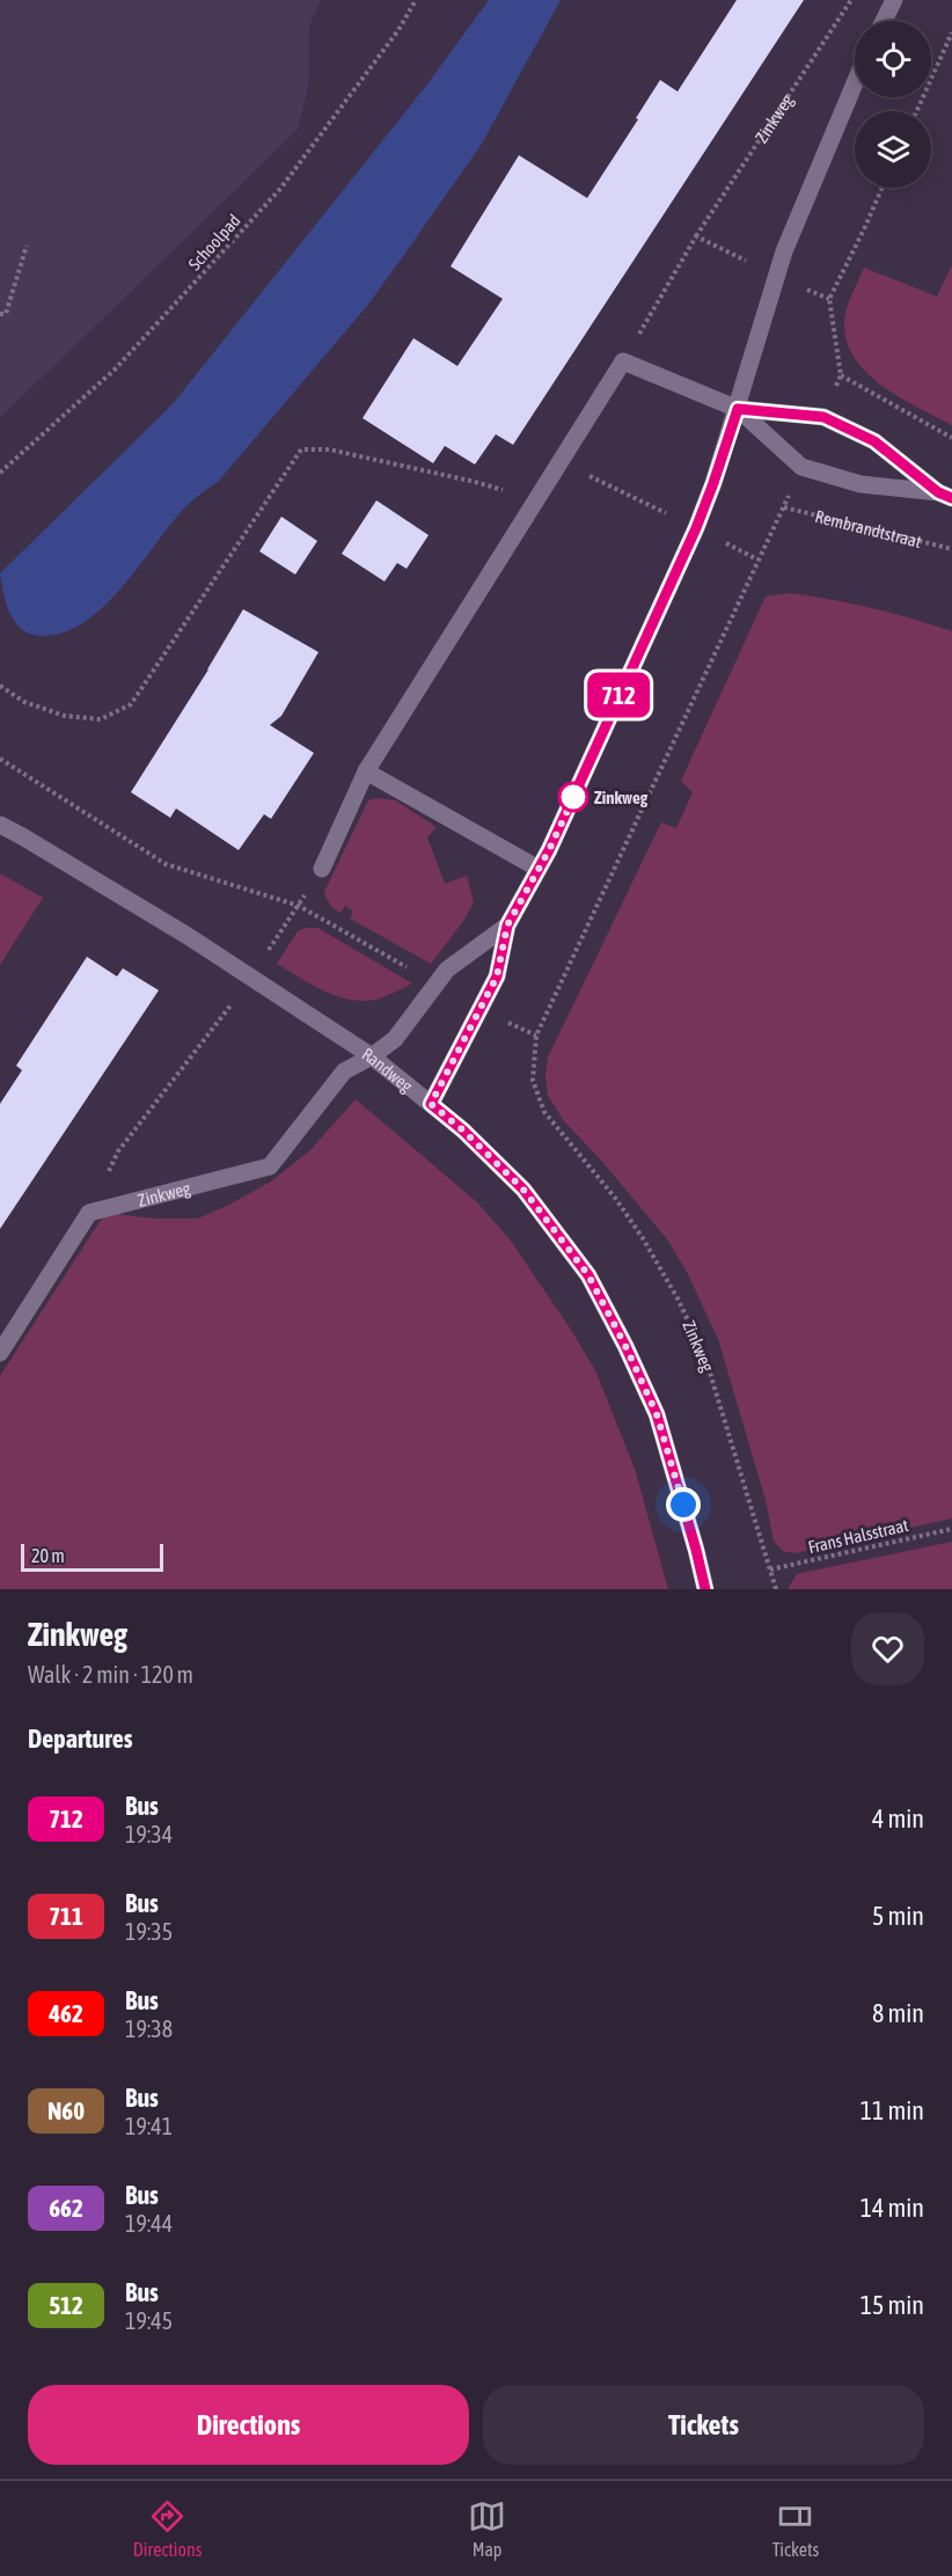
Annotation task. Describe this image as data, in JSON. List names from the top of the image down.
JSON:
{
  "streets": {
    "street": ["Zinkweg", "Randweg"],
    "path": ["Schoolpad", "Rembrandtstraat", "Frans Halsstraat"]
  },
  "crossings": [
    ["Zinkweg", "Rembrandtstraat"],
    ["Zinkweg", "Randweg"],
    ["Zinkweg", "Frans Halsstraat"]
  ],
  "places": ["Zinkweg"],
  "lines": ["bus line 712"],
  "scale_bar": "20 m",
  "page": {
    "on_map": "712",
    "scale": "20 m",
    "heading": [
      ["Zinkweg", "Walk · 2 min · 120 m"],
      "Departures"
    ],
    "list": [
      {
        "mark": "712",
        "name": "Bus",
        "note": "19:34",
        "value": "4 min"
      },
      {
        "mark": "711",
        "name": "Bus",
        "note": "19:35",
        "value": "5 min"
      },
      {
        "mark": "462",
        "name": "Bus",
        "note": "19:38",
        "value": "8 min"
      },
      {
        "mark": "N60",
        "name": "Bus",
        "note": "19:41",
        "value": "11 min"
      },
      {
        "mark": "662",
        "name": "Bus",
        "note": "19:44",
        "value": "14 min"
      },
      {
        "mark": "512",
        "name": "Bus",
        "note": "19:45",
        "value": "15 min"
      }
    ],
    "buttons": ["Directions", "Tickets"],
    "tabs": ["Directions", "Map", "Tickets"]
  }
}
